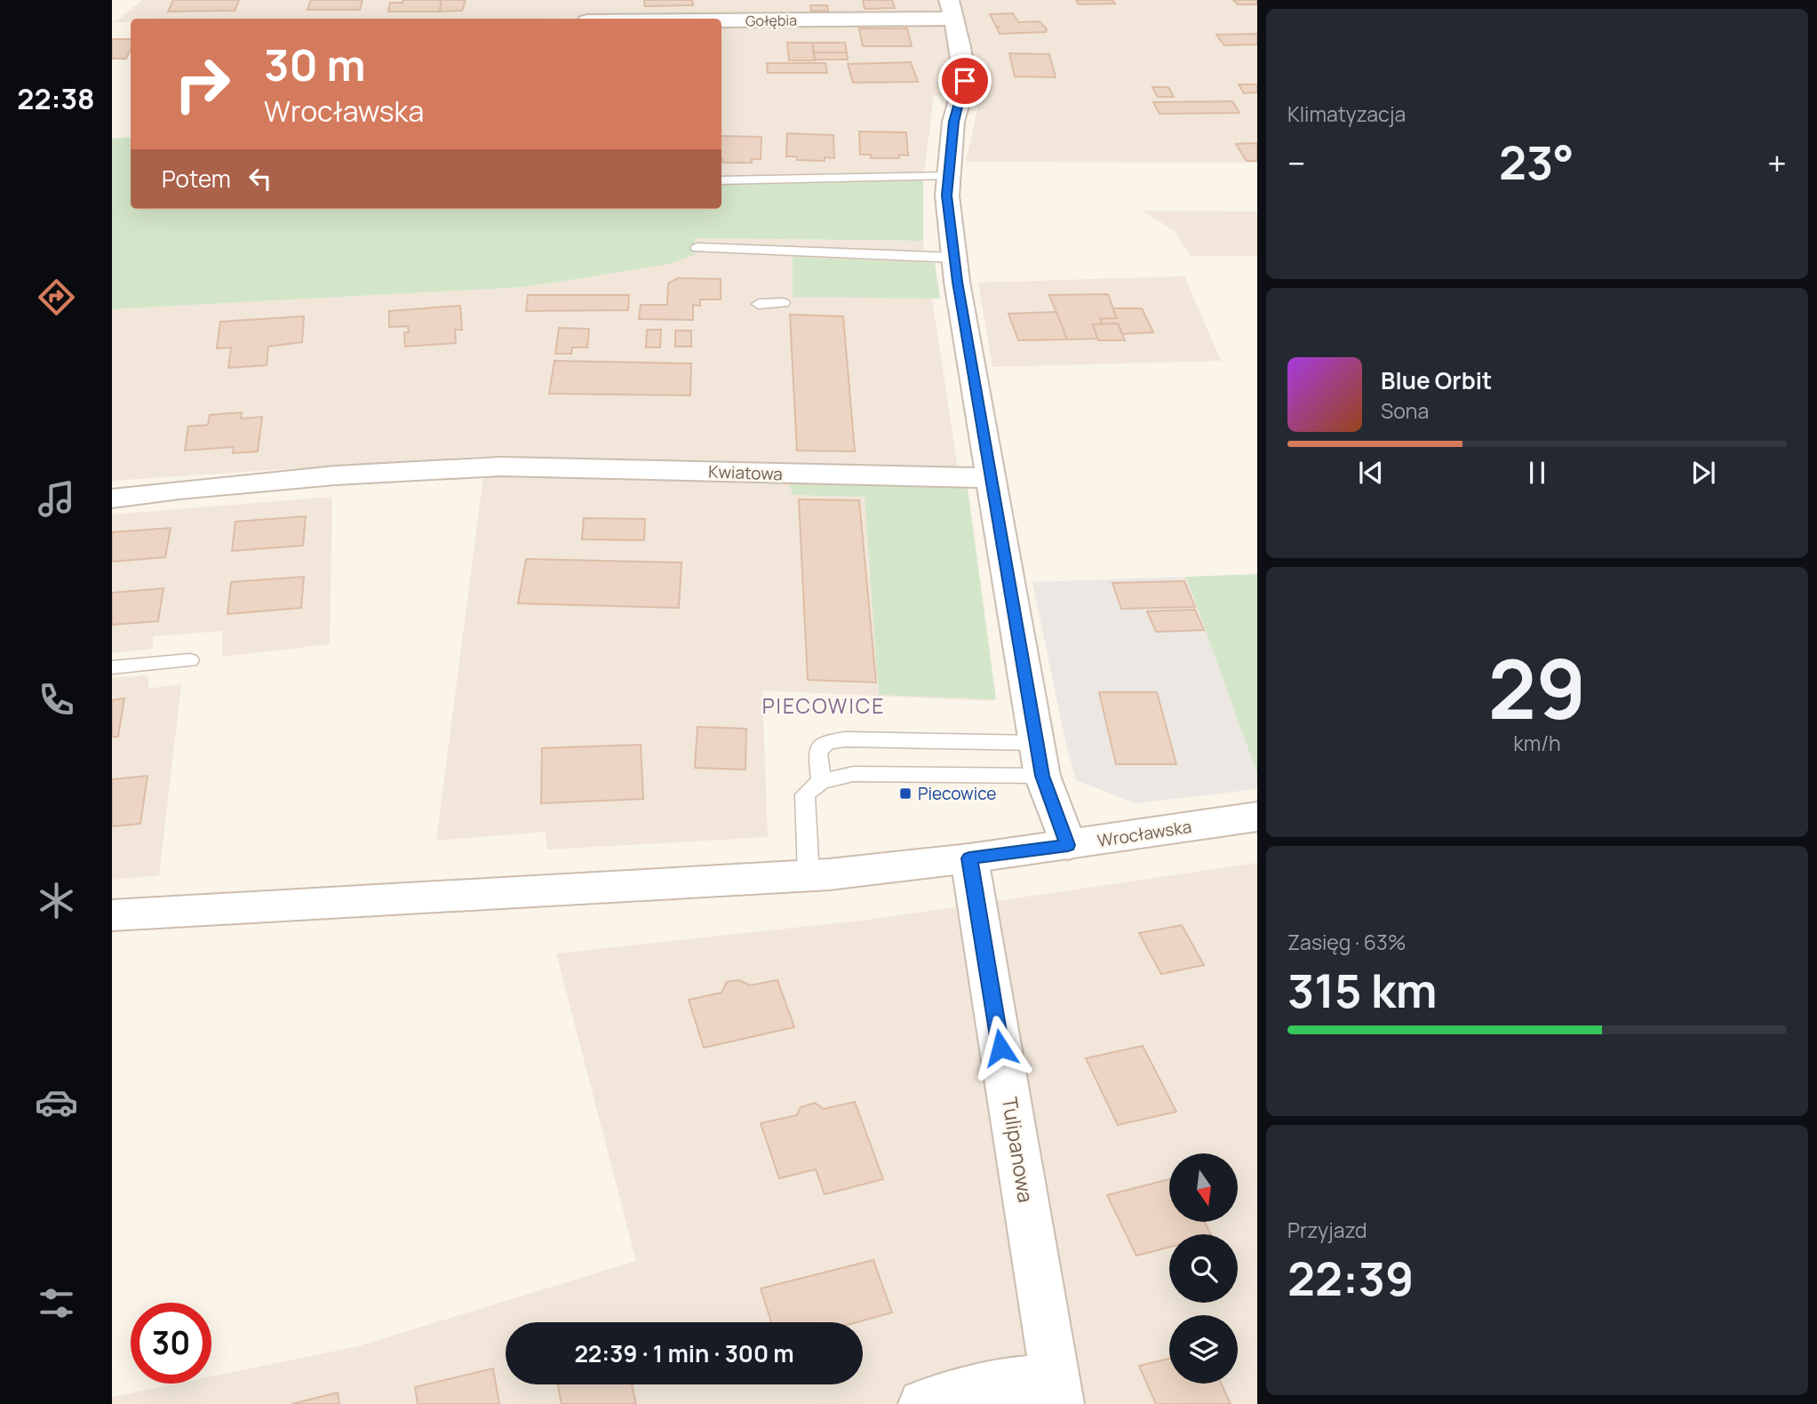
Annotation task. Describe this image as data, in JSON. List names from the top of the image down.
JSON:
{
  "streets": {
    "street": [
      "Gołębia",
      "Kwiatowa",
      "Wrocławska",
      "Tulipanowa"
    ]
  },
  "crossings": [
    ["Wrocławska", "Tulipanowa"]
  ],
  "districts": ["PIECOWICE"],
  "places": {
    "transit": ["Piecowice"]
  },
  "north": "bottom",
  "page": {
    "tabs": "22:38",
    "tile": [
      "Klimatyzacja",
      ["29", "km/h"],
      ["Zasięg · 63%", "315 km"],
      ["Przyjazd", "22:39"]
    ],
    "turn": ["30 m", "Wrocławska"],
    "heat": ["−", "23°", "+"],
    "then": "Potem",
    "song": ["Blue Orbit", "Sona"],
    "limit": "30",
    "trip": "22:39 · 1 min · 300 m"
  }
}
